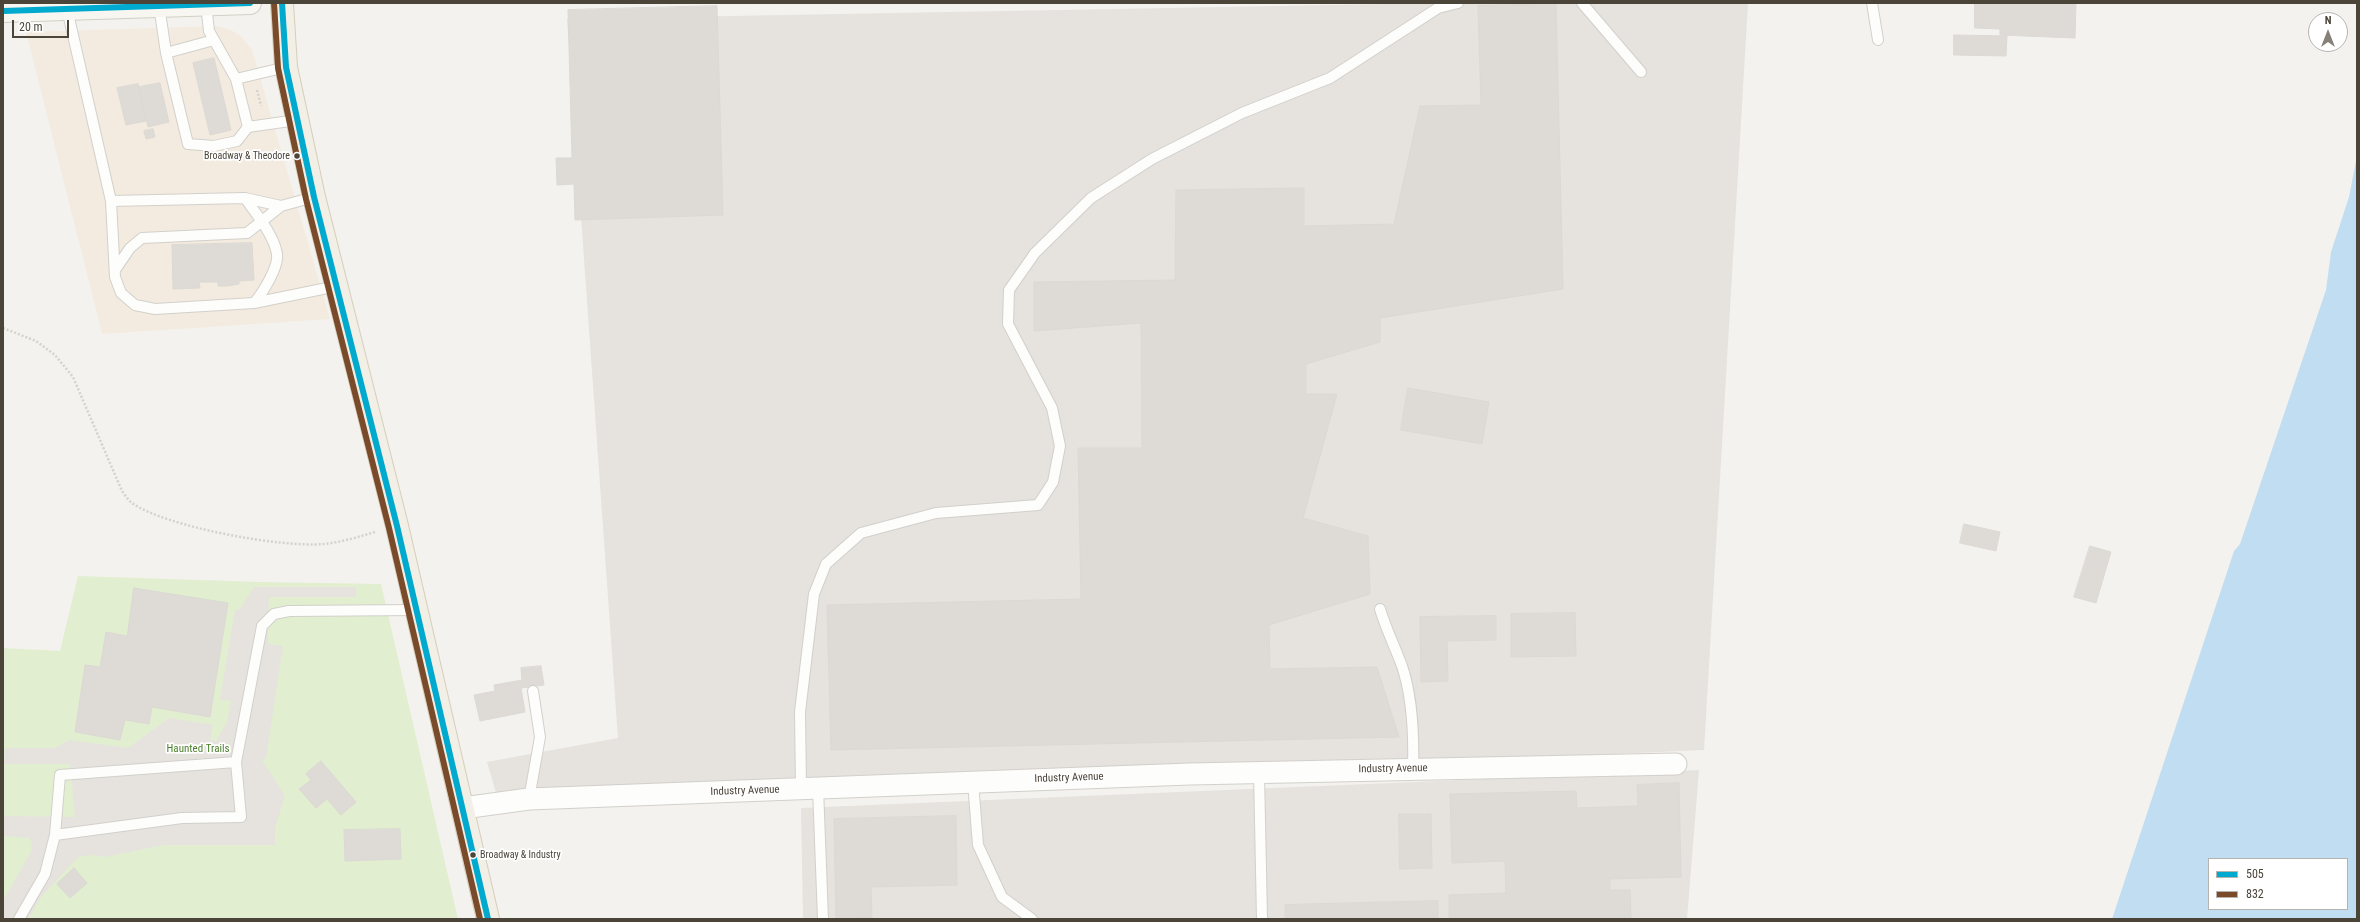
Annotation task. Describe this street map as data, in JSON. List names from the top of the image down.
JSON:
{
  "streets": {
    "street": ["Industry Avenue"]
  },
  "parks": ["Haunted Trails"],
  "places": ["Broadway & Theodore", "Broadway & Industry"],
  "lines": ["transit line 505", "transit line 832"],
  "legend": ["505", "832"],
  "scale_bar": "20 m",
  "north": "top"
}
